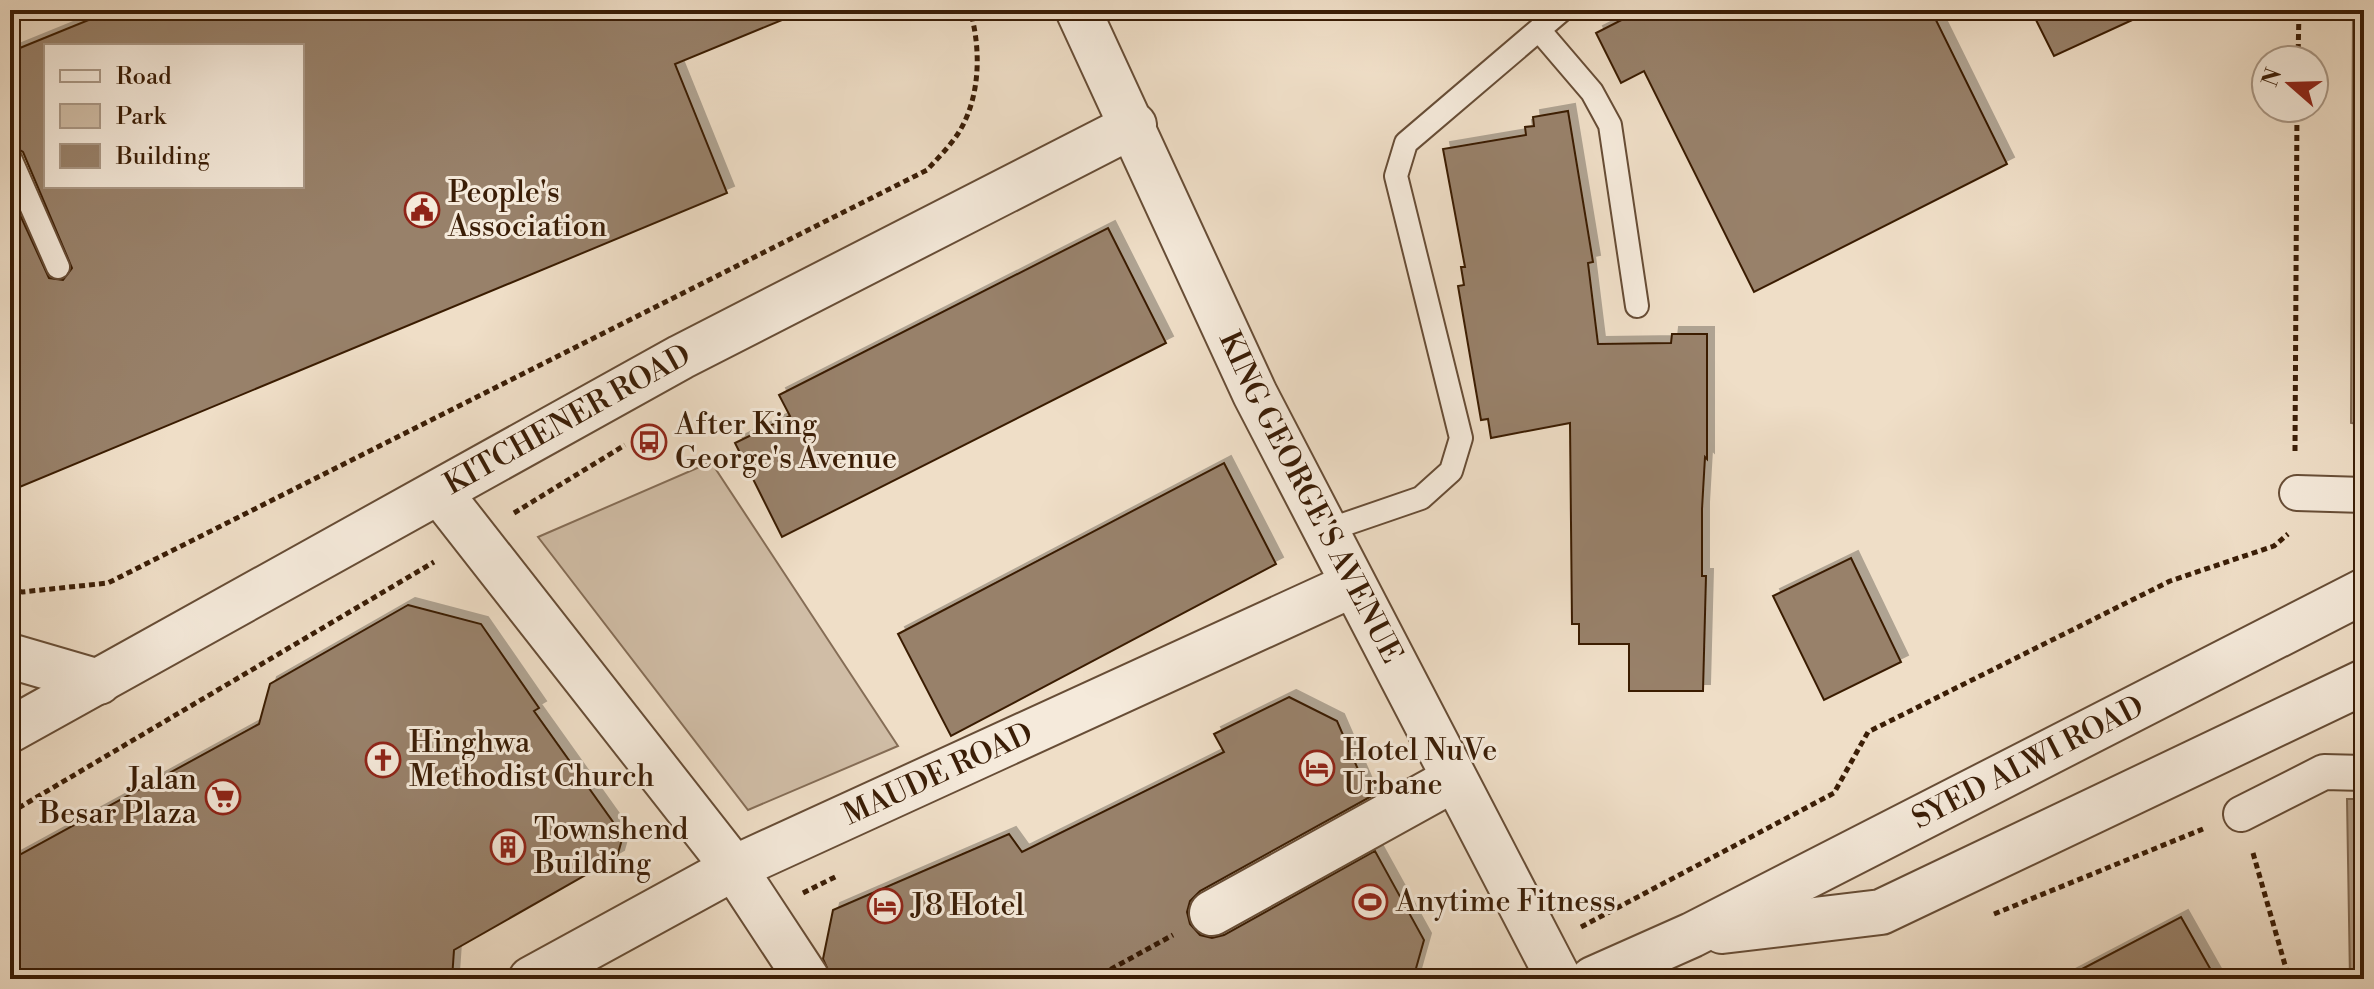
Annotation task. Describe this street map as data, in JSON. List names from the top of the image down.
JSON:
{
  "streets": {
    "street": [
      "KITCHENER ROAD",
      "KING GEORGE'S AVENUE",
      "SYED ALWI ROAD",
      "MAUDE ROAD"
    ]
  },
  "crossings": [
    ["KITCHENER ROAD", "KING GEORGE'S AVENUE"],
    ["KING GEORGE'S AVENUE", "MAUDE ROAD"]
  ],
  "places": {
    "public building": ["People's Association"],
    "bus stop": ["After King George's Avenue"],
    "church": ["Hinghwa Methodist Church"],
    "hotel": ["Hotel NuVe Urbane", "J8 Hotel"],
    "supermarket": ["Jalan Besar Plaza"],
    "building": ["Townshend Building"],
    "sports": ["Anytime Fitness"]
  },
  "legend": ["Road", "Park", "Building"],
  "north": "left"
}
